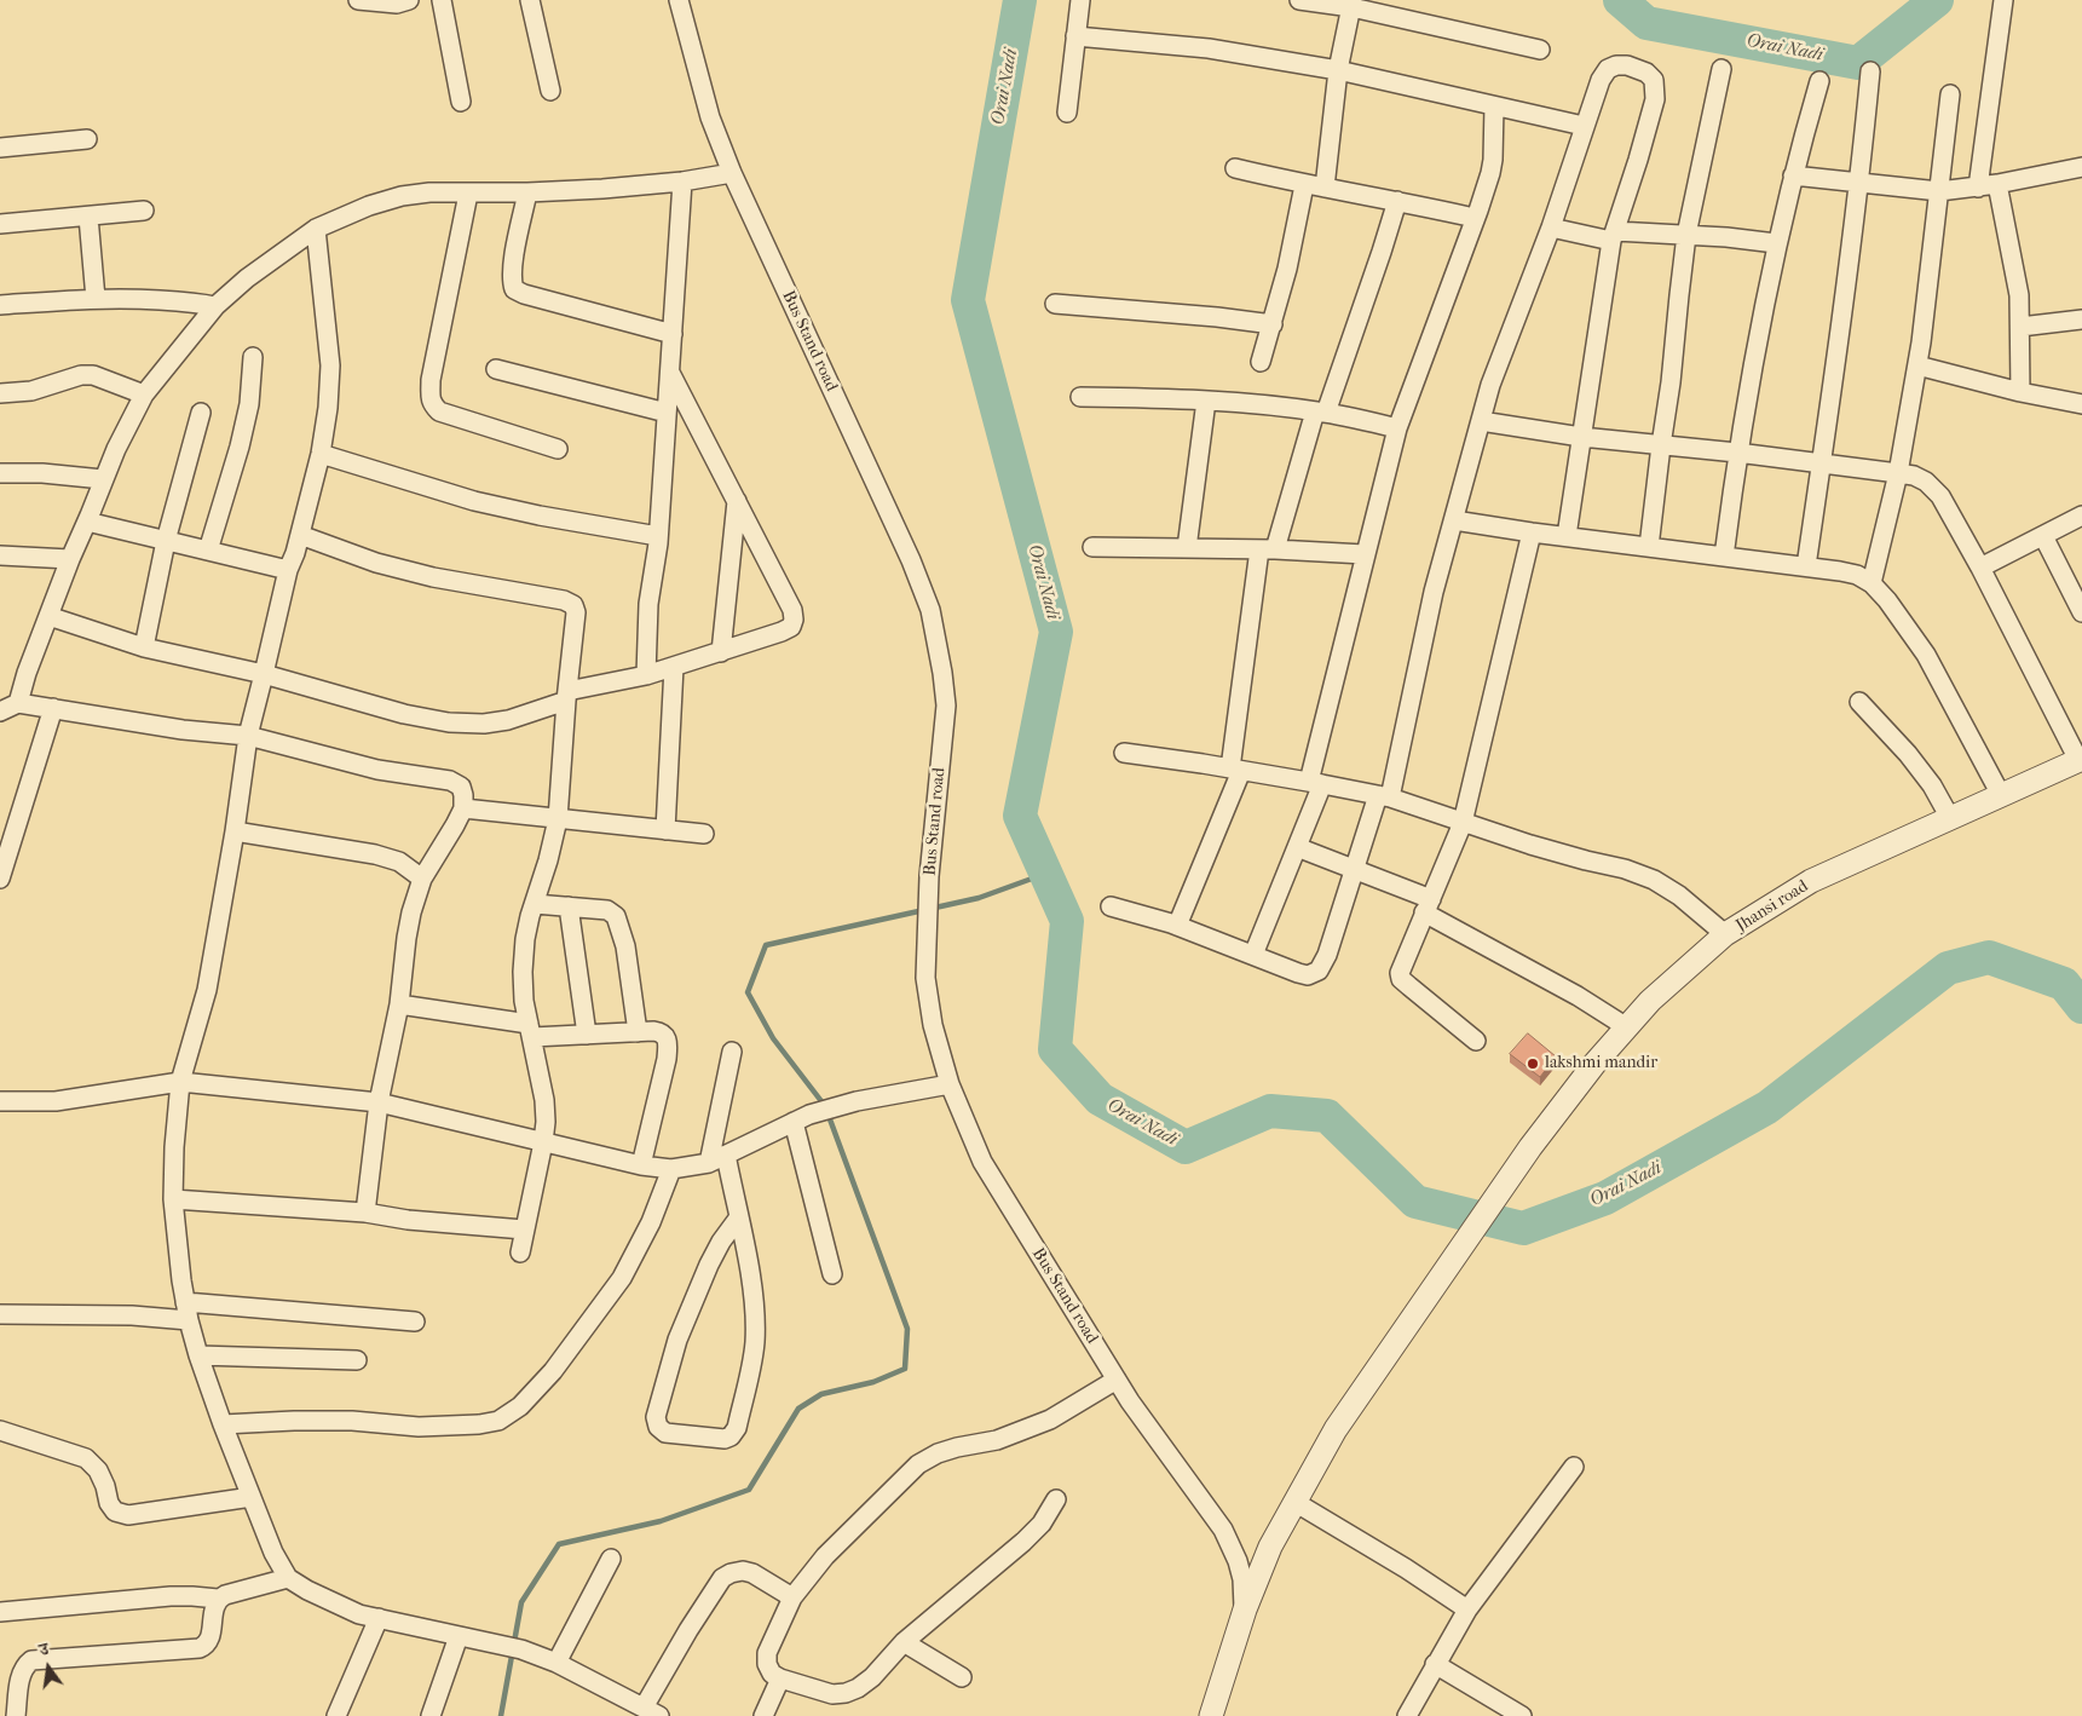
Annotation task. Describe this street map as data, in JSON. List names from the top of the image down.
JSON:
{
  "streets": {
    "street": ["Bus Stand road", "Jhansi road"]
  },
  "crossings": [
    ["Bus Stand road", "Jhansi road"]
  ],
  "water": ["Orai Nadi"],
  "places": ["lakshmi mandir"],
  "north": "top"
}
